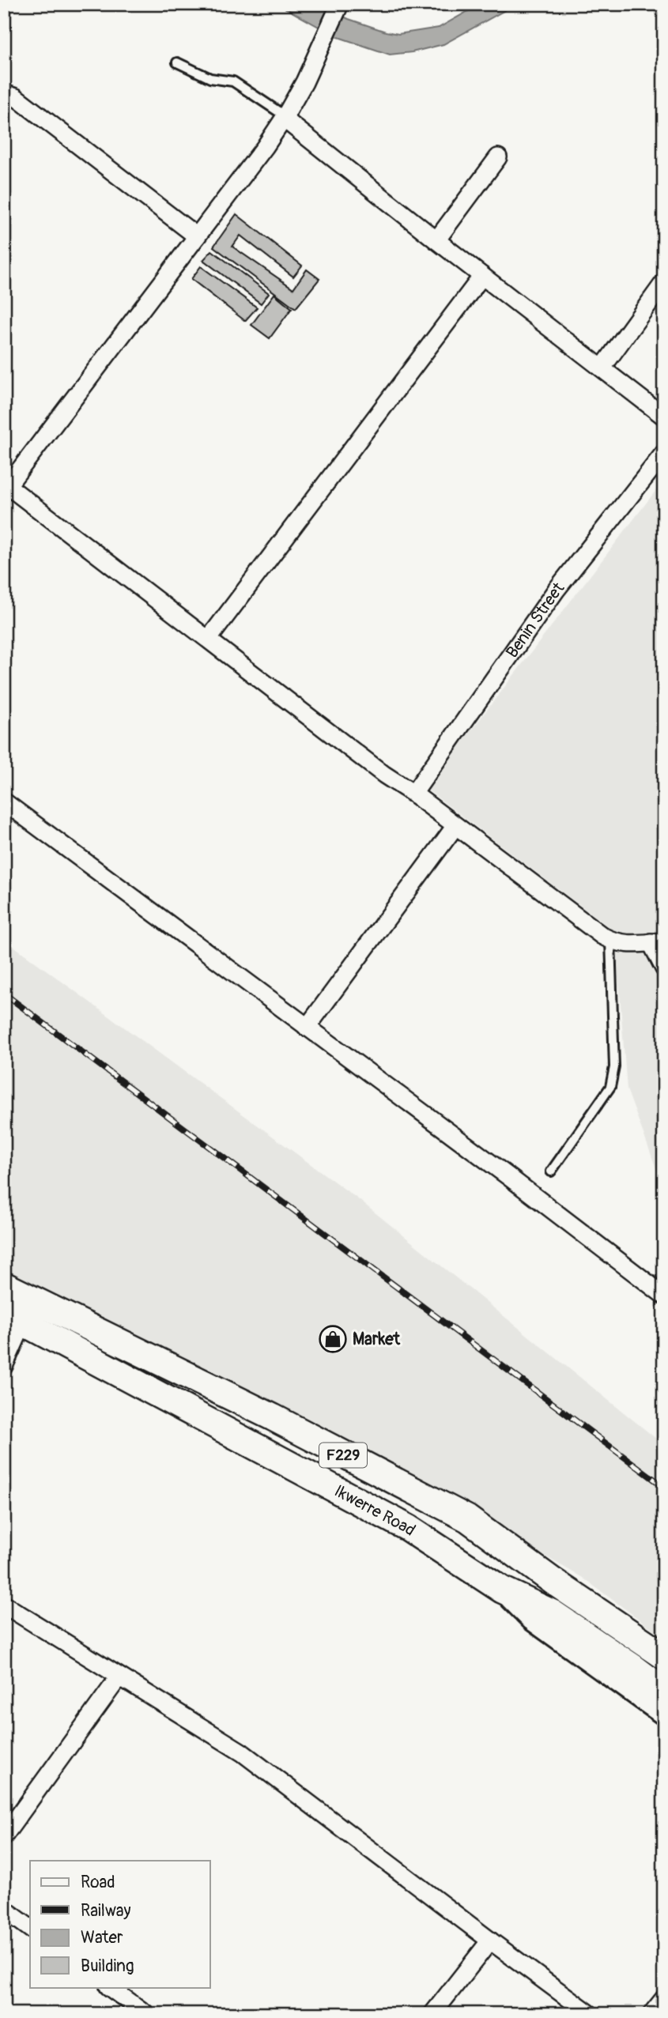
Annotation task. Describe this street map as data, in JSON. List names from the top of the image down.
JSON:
{
  "streets": {
    "main road": ["F229", "Ikwerre Road"],
    "street": ["Benin Street"]
  },
  "crossings": [
    ["F229", "Ikwerre Road"]
  ],
  "places": {
    "shop": ["Market"]
  },
  "legend": [
    "Road",
    "Railway",
    "Water",
    "Building"
  ]
}
